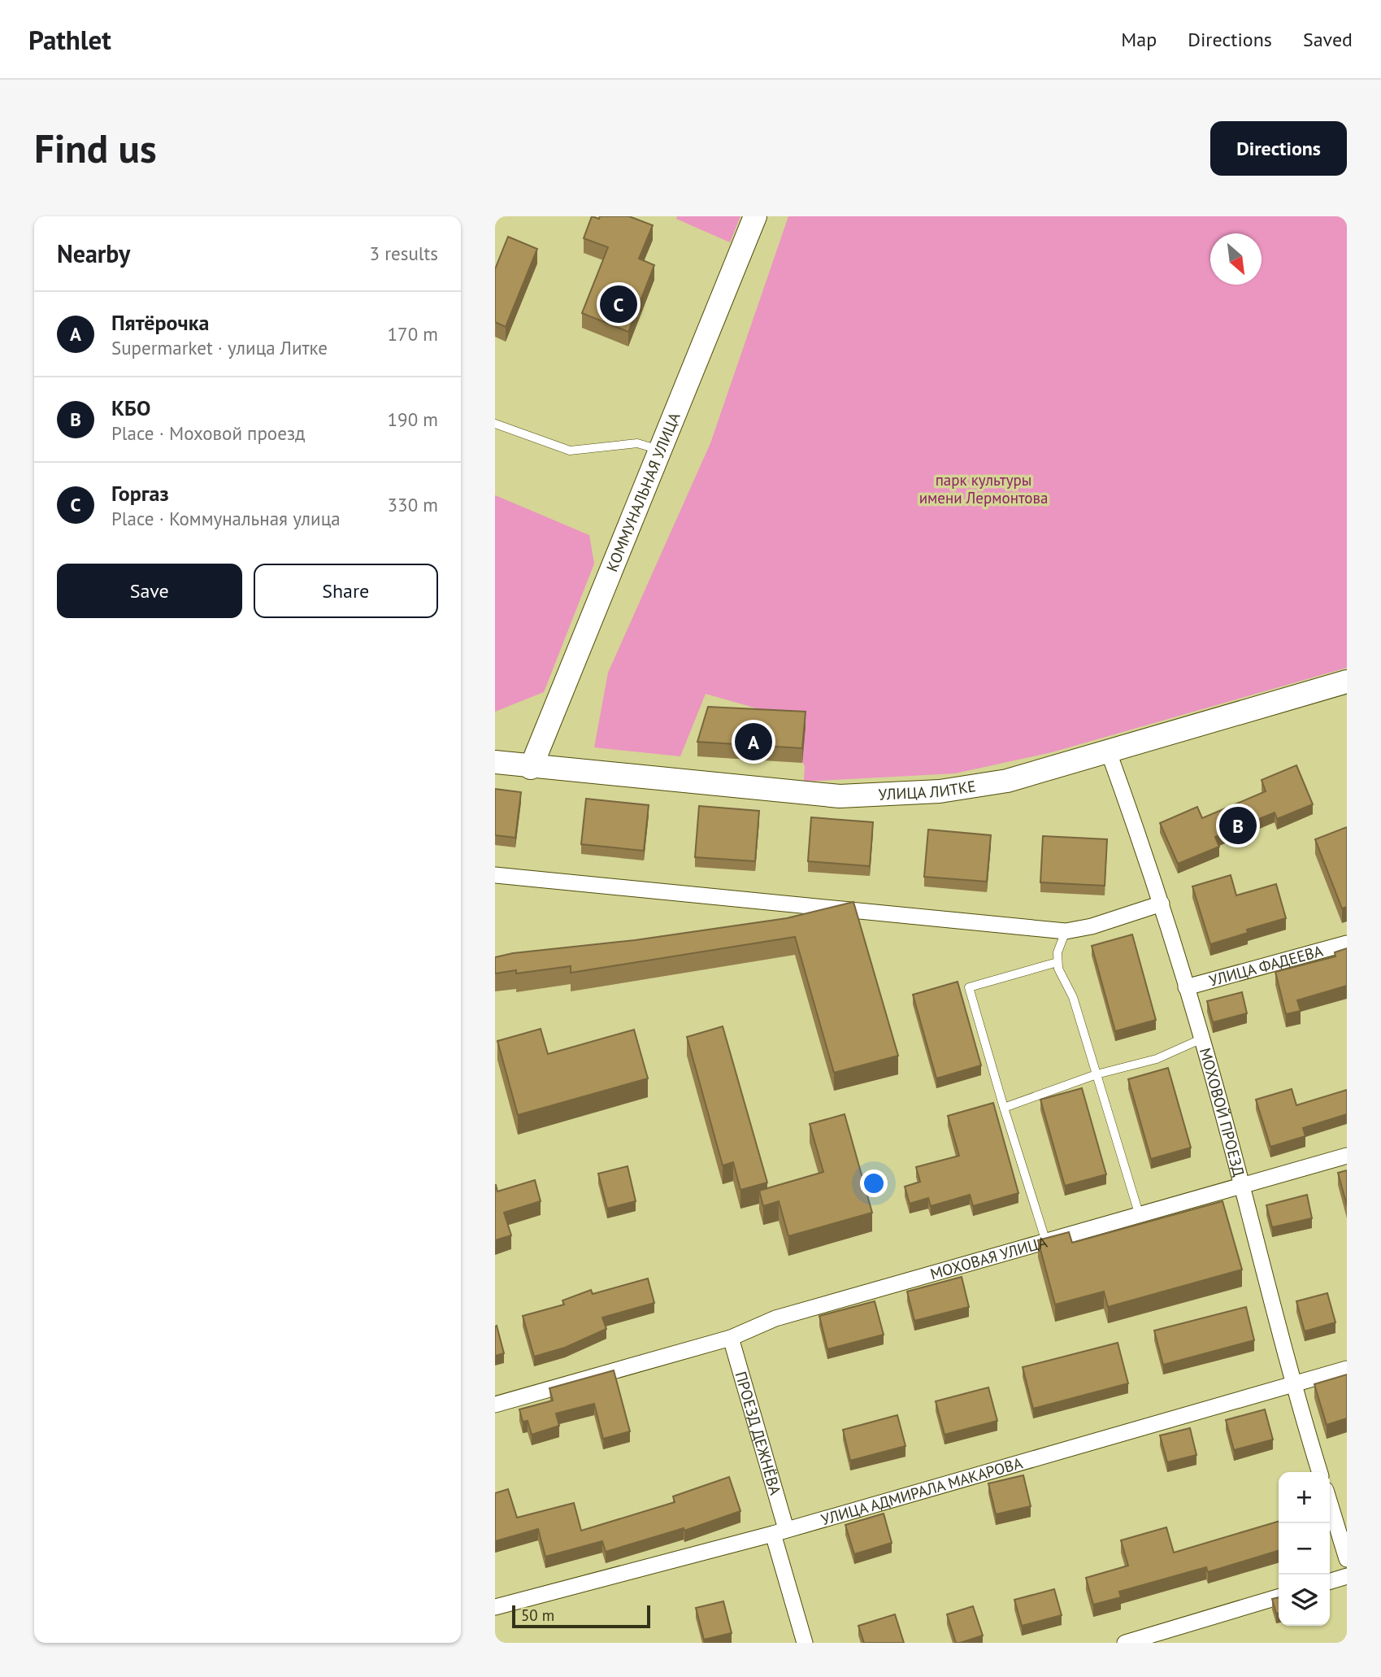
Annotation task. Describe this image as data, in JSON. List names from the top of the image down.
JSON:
{
  "streets": {
    "main road": ["КОММУНАЛЬНАЯ УЛИЦА", "УЛИЦА ЛИТКЕ"],
    "street": [
      "УЛИЦА ФАДЕЕВА",
      "МОХОВОЙ ПРОЕЗД",
      "МОХОВАЯ УЛИЦА",
      "ПРОЕЗД ДЕЖНЁВА",
      "УЛИЦА АДМИРАЛА МАКАРОВА"
    ]
  },
  "crossings": [
    ["КОММУНАЛЬНАЯ УЛИЦА", "УЛИЦА ЛИТКЕ"],
    ["УЛИЦА ЛИТКЕ", "МОХОВОЙ ПРОЕЗД"],
    ["УЛИЦА ФАДЕЕВА", "МОХОВОЙ ПРОЕЗД"],
    ["МОХОВОЙ ПРОЕЗД", "МОХОВАЯ УЛИЦА"],
    ["МОХОВОЙ ПРОЕЗД", "УЛИЦА АДМИРАЛА МАКАРОВА"],
    ["МОХОВАЯ УЛИЦА", "ПРОЕЗД ДЕЖНЁВА"],
    ["ПРОЕЗД ДЕЖНЁВА", "УЛИЦА АДМИРАЛА МАКАРОВА"]
  ],
  "parks": ["парк культуры имени Лермонтова"],
  "scale_bar": "50 m",
  "north": "bottom right",
  "page": {
    "header": "Pathlet",
    "nav": ["Map", "Directions", "Saved"],
    "buttons": [
      "Directions",
      ["Save", "Share"]
    ],
    "title": "Find us",
    "heading": ["Nearby", "3 results"],
    "pins": ["C", "A", "B"],
    "list": [
      {
        "mark": "A",
        "name": "Пятёрочка",
        "note": "Supermarket · улица Литке",
        "value": "170 m"
      },
      {
        "mark": "B",
        "name": "КБО",
        "note": "Place · Моховой проезд",
        "value": "190 m"
      },
      {
        "mark": "C",
        "name": "Горгаз",
        "note": "Place · Коммунальная улица",
        "value": "330 m"
      }
    ],
    "map_buttons": ["+", "−"],
    "scale": "50 m"
  }
}
